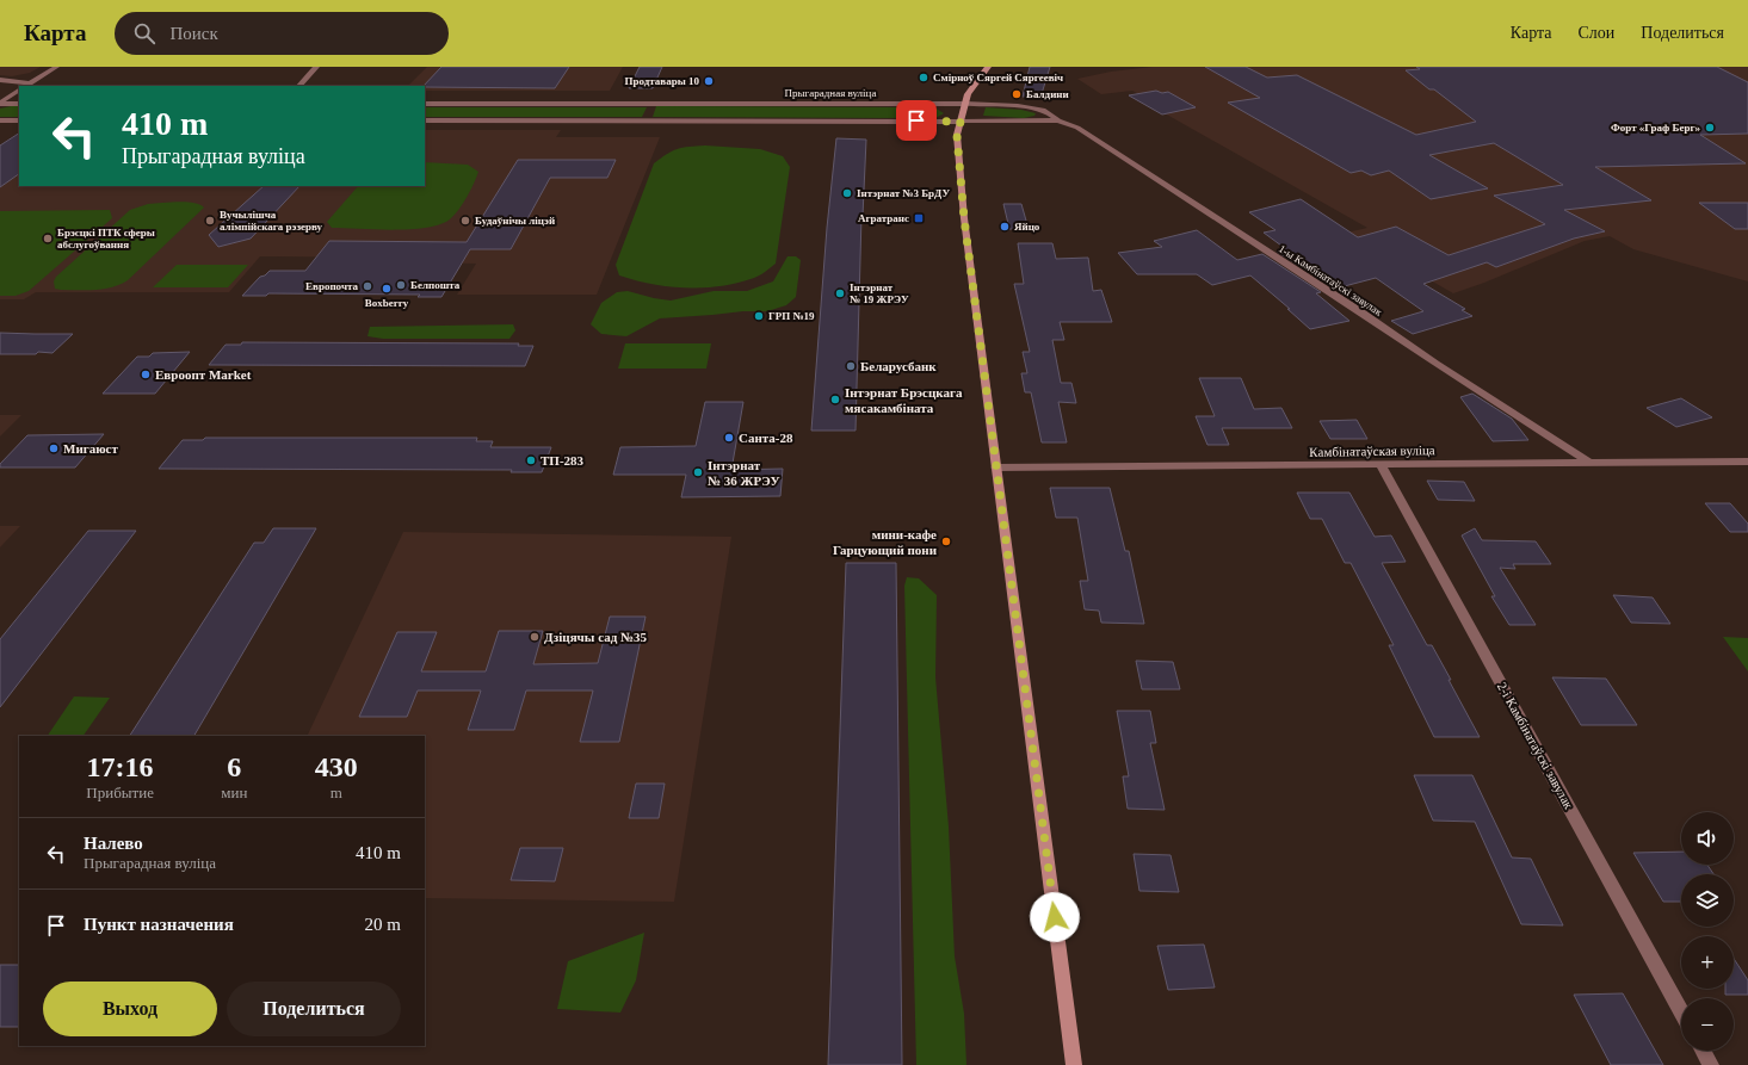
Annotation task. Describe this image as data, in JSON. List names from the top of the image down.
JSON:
{
  "streets": {
    "street": [
      "Прыгарадная вуліца",
      "1-ы Камбінатаўскі завулак",
      "Камбінатаўская вуліца",
      "2-і Камбінатаўскі завулак"
    ]
  },
  "crossings": [
    ["Прыгарадная вуліца", "1-ы Камбінатаўскі завулак"],
    ["1-ы Камбінатаўскі завулак", "Камбінатаўская вуліца"],
    ["Камбінатаўская вуліца", "2-і Камбінатаўскі завулак"]
  ],
  "places": {
    "other": [
      "Смірноў Сяргей Сяргеевіч",
      "Продтавары 10",
      "Балдини",
      "Форт «Граф Берг»",
      "Інтэрнат №3 БрДУ",
      "Вучылішча алімпійскага рэзерву",
      "Будаўнічы ліцэй",
      "Яйцо",
      "Брэсцкі ПТК сферы абслугоўвання",
      "Белпошта",
      "Европочта",
      "Boxberry",
      "Інтэрнат № 19 ЖРЭУ",
      "ГРП №19",
      "Беларусбанк",
      "Евроопт Market",
      "Інтэрнат Брэсцкага мясакамбіната",
      "Санта-28",
      "Мигаюст",
      "ТП-283",
      "Інтэрнат № 36 ЖРЭУ",
      "мини-кафе Гарцующий пони",
      "Дзіцячы сад №35"
    ],
    "transit": ["Агратранс"]
  },
  "page": {
    "header": "Карта",
    "search": "Поиск",
    "nav": ["Карта", "Слои", "Поделиться"],
    "turn": ["410 m", "Прыгарадная вуліца"],
    "eta": [
      "17:16",
      "Прибытие",
      "6",
      "мин",
      "430",
      "m"
    ],
    "map_buttons": ["+", "−"],
    "list": [
      {
        "name": "Налево",
        "note": "Прыгарадная вуліца",
        "value": "410 m"
      },
      {
        "name": "Пункт назначения",
        "value": "20 m"
      }
    ],
    "buttons": ["Выход", "Поделиться"]
  }
}
